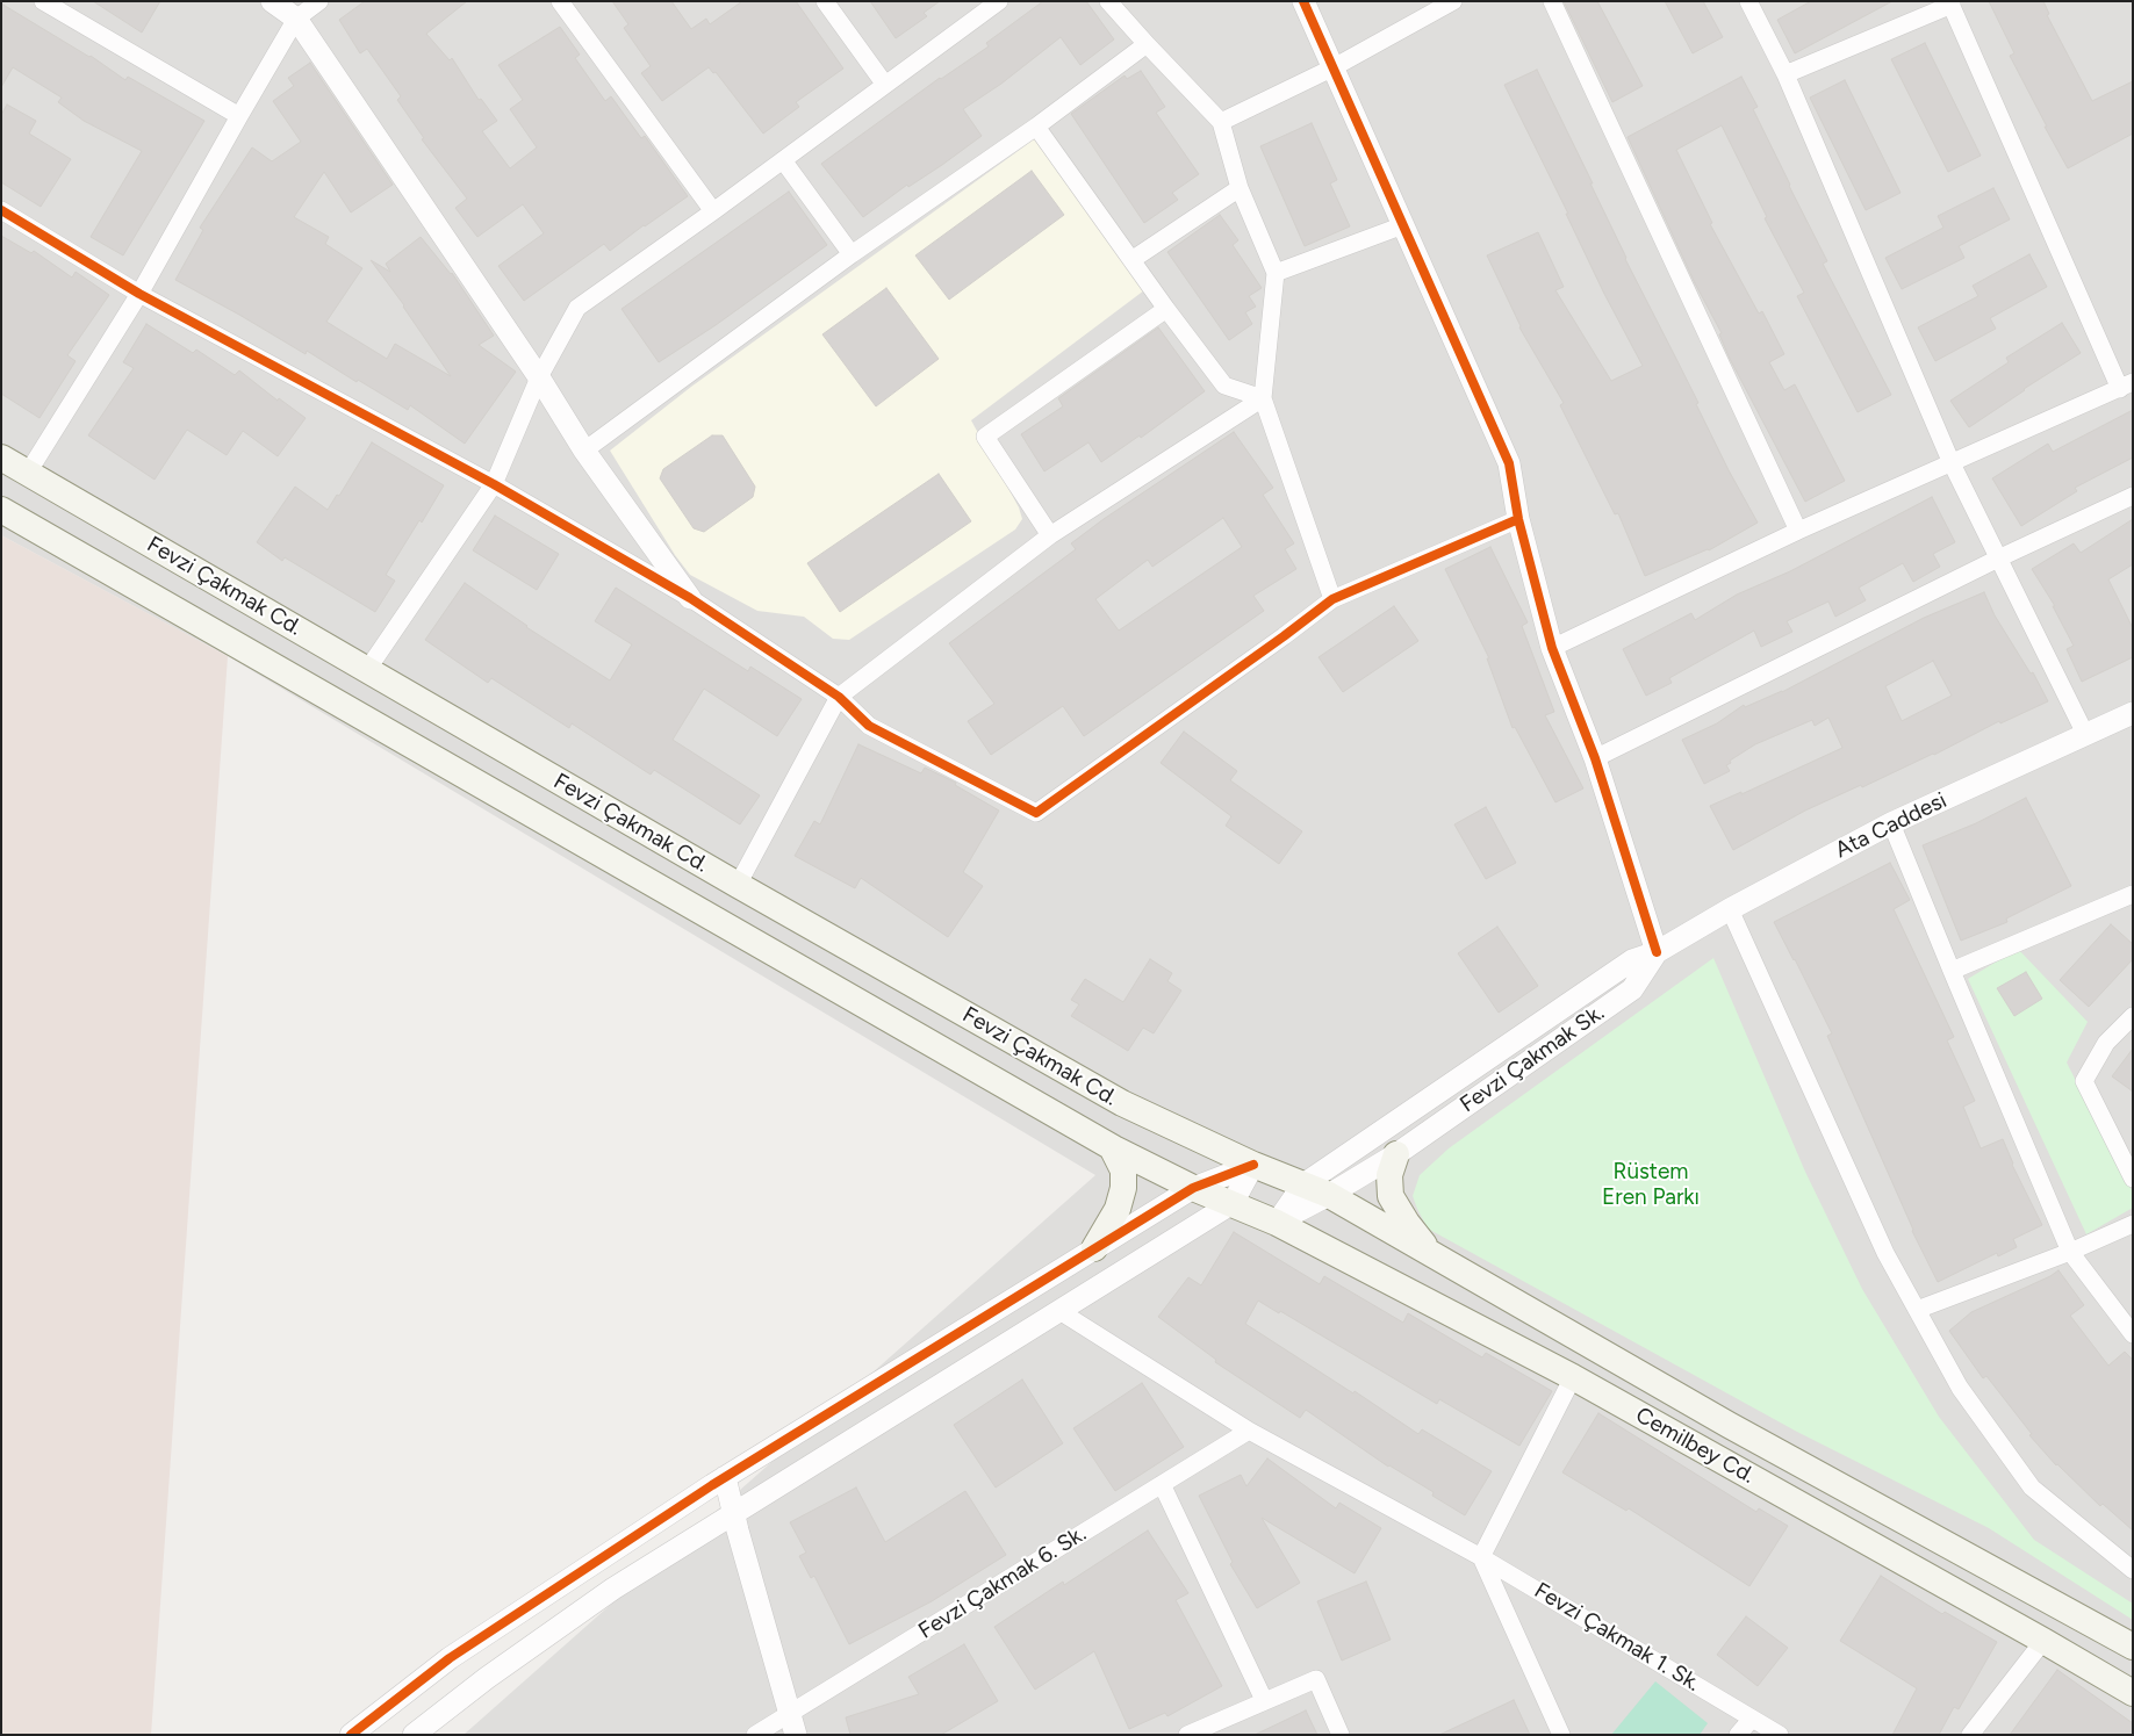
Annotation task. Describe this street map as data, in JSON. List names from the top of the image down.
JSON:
{
  "streets": {
    "main road": ["Fevzi Çakmak Cd.", "Cemilbey Cd."],
    "street": [
      "Ata Caddesi",
      "Fevzi Çakmak Sk.",
      "Fevzi Çakmak 6. Sk.",
      "Fevzi Çakmak 1. Sk."
    ]
  },
  "crossings": [
    ["Fevzi Çakmak Cd.", "Cemilbey Cd."],
    ["Ata Caddesi", "Fevzi Çakmak Sk."],
    ["Fevzi Çakmak Sk.", "Cemilbey Cd."],
    ["Fevzi Çakmak 6. Sk.", "Fevzi Çakmak 1. Sk."]
  ],
  "parks": ["Rüstem Eren Parkı"]
}
